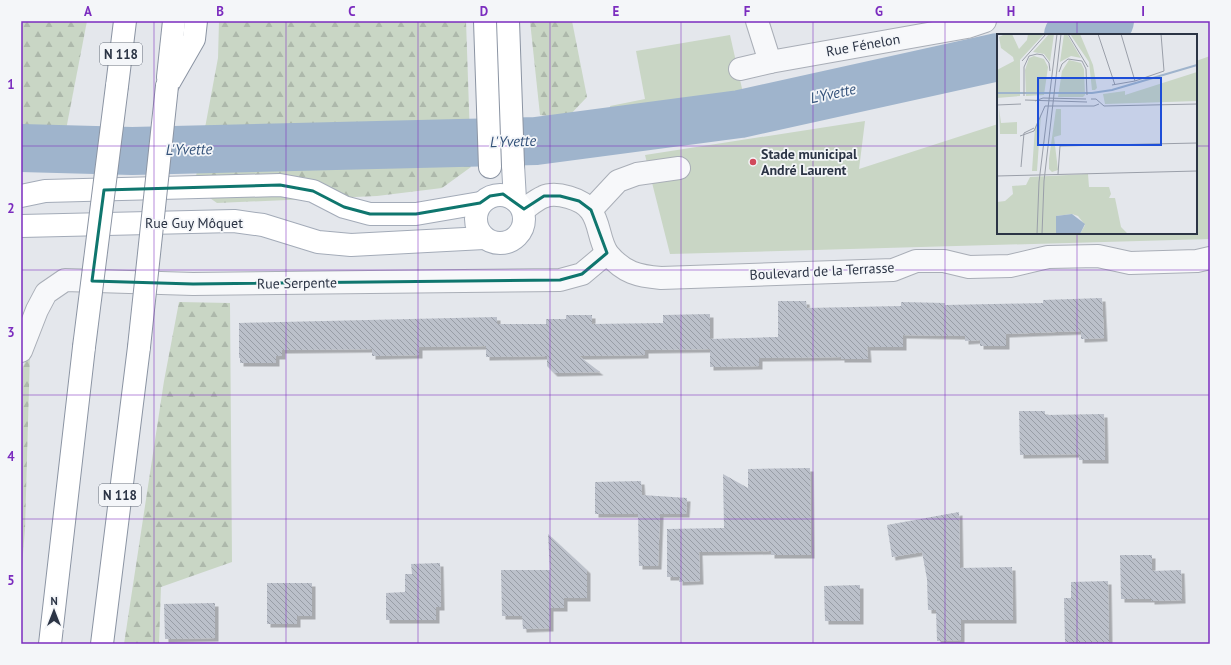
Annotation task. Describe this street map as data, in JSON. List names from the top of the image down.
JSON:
{
  "streets": {
    "main road": ["N 118", "Rue Guy Môquet"],
    "street": ["Rue Fénelon", "Boulevard de la Terrasse", "Rue Serpente"]
  },
  "crossings": [
    ["Boulevard de la Terrasse", "Rue Serpente"]
  ],
  "water": ["L'Yvette"],
  "places": ["Stade municipal André Laurent"],
  "north": "top",
  "grid": {
    "columns": [
      "A",
      "B",
      "C",
      "D",
      "E",
      "F",
      "G",
      "H",
      "I"
    ],
    "rows": [
      "1",
      "2",
      "3",
      "4",
      "5"
    ]
  }
}
